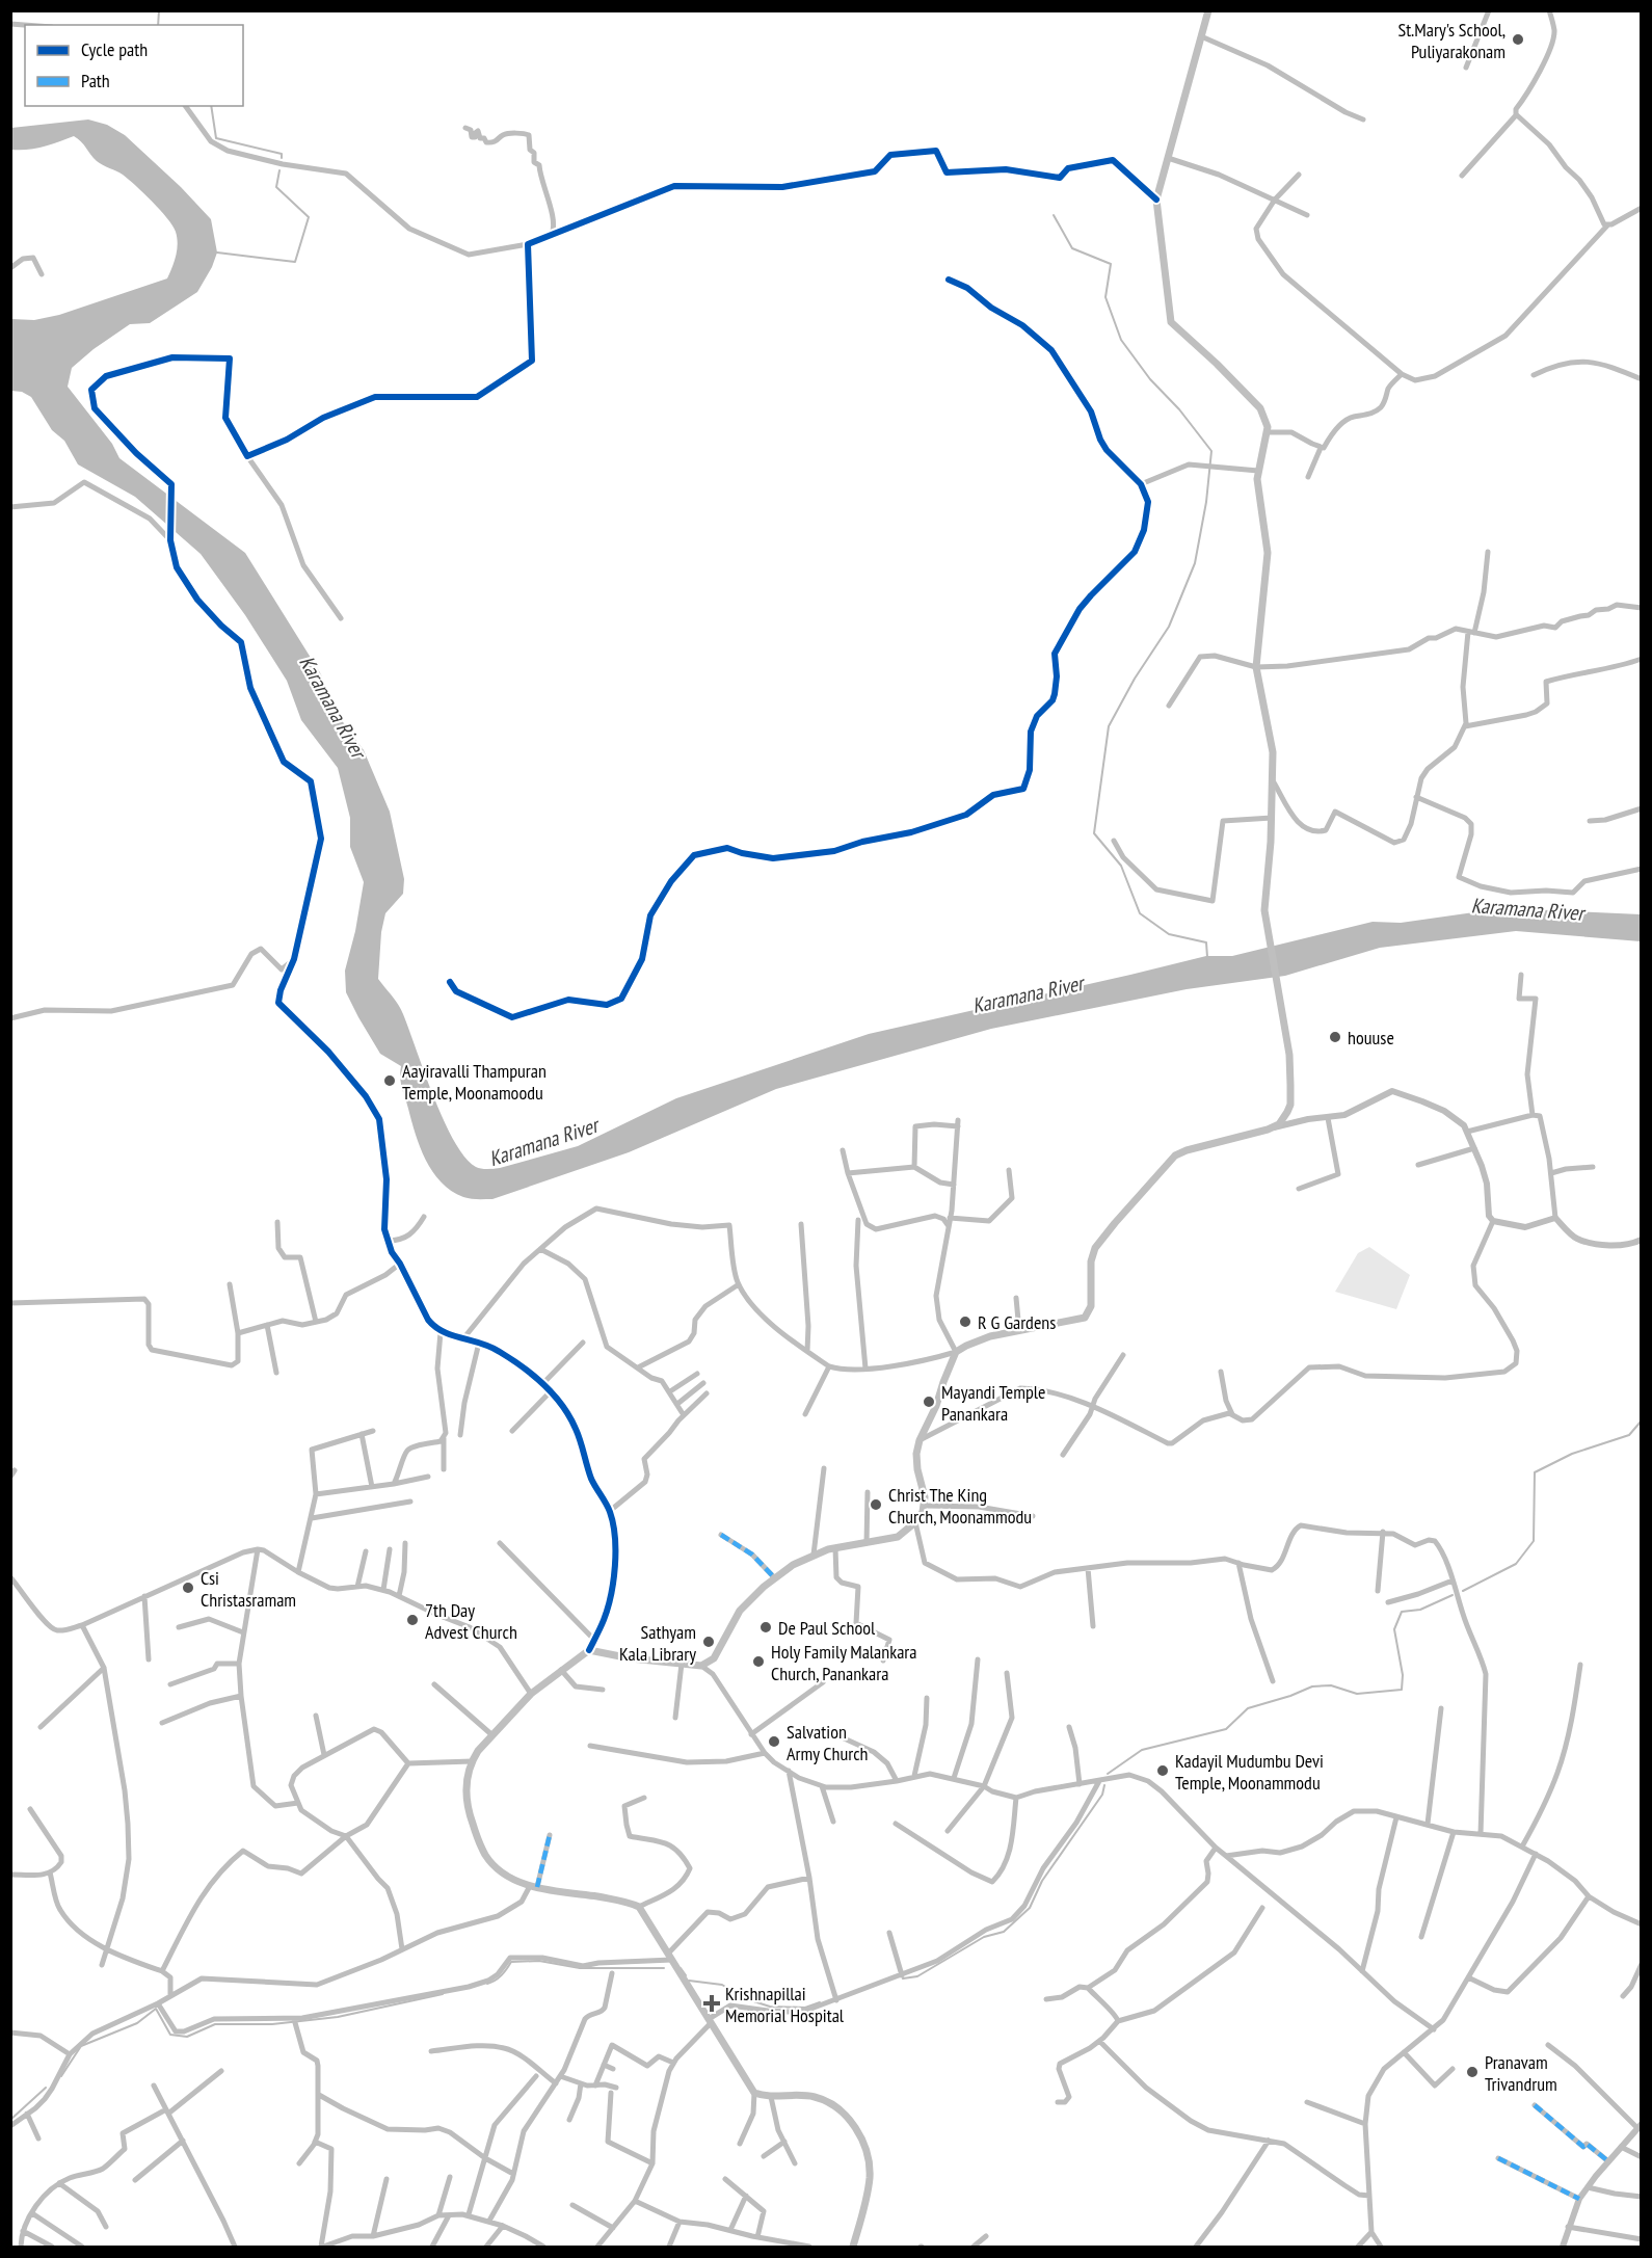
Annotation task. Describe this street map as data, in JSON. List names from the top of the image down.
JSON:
{
  "water": ["Karamana River"],
  "places": {
    "other": [
      "St.Mary's School, Puliyarakonam",
      "houuse",
      "Aayiravalli Thampuran Temple, Moonamoodu",
      "R G Gardens",
      "Mayandi Temple Panankara",
      "Christ The King Church, Moonammodu",
      "Csi Christasramam",
      "7th Day Advest Church",
      "De Paul School",
      "Sathyam Kala Library",
      "Holy Family Malankara Church, Panankara",
      "Salvation Army Church",
      "Kadayil Mudumbu Devi Temple, Moonammodu",
      "Pranavam Trivandrum"
    ],
    "health": ["Krishnapillai Memorial Hospital"]
  },
  "legend": ["Cycle path", "Path"]
}
